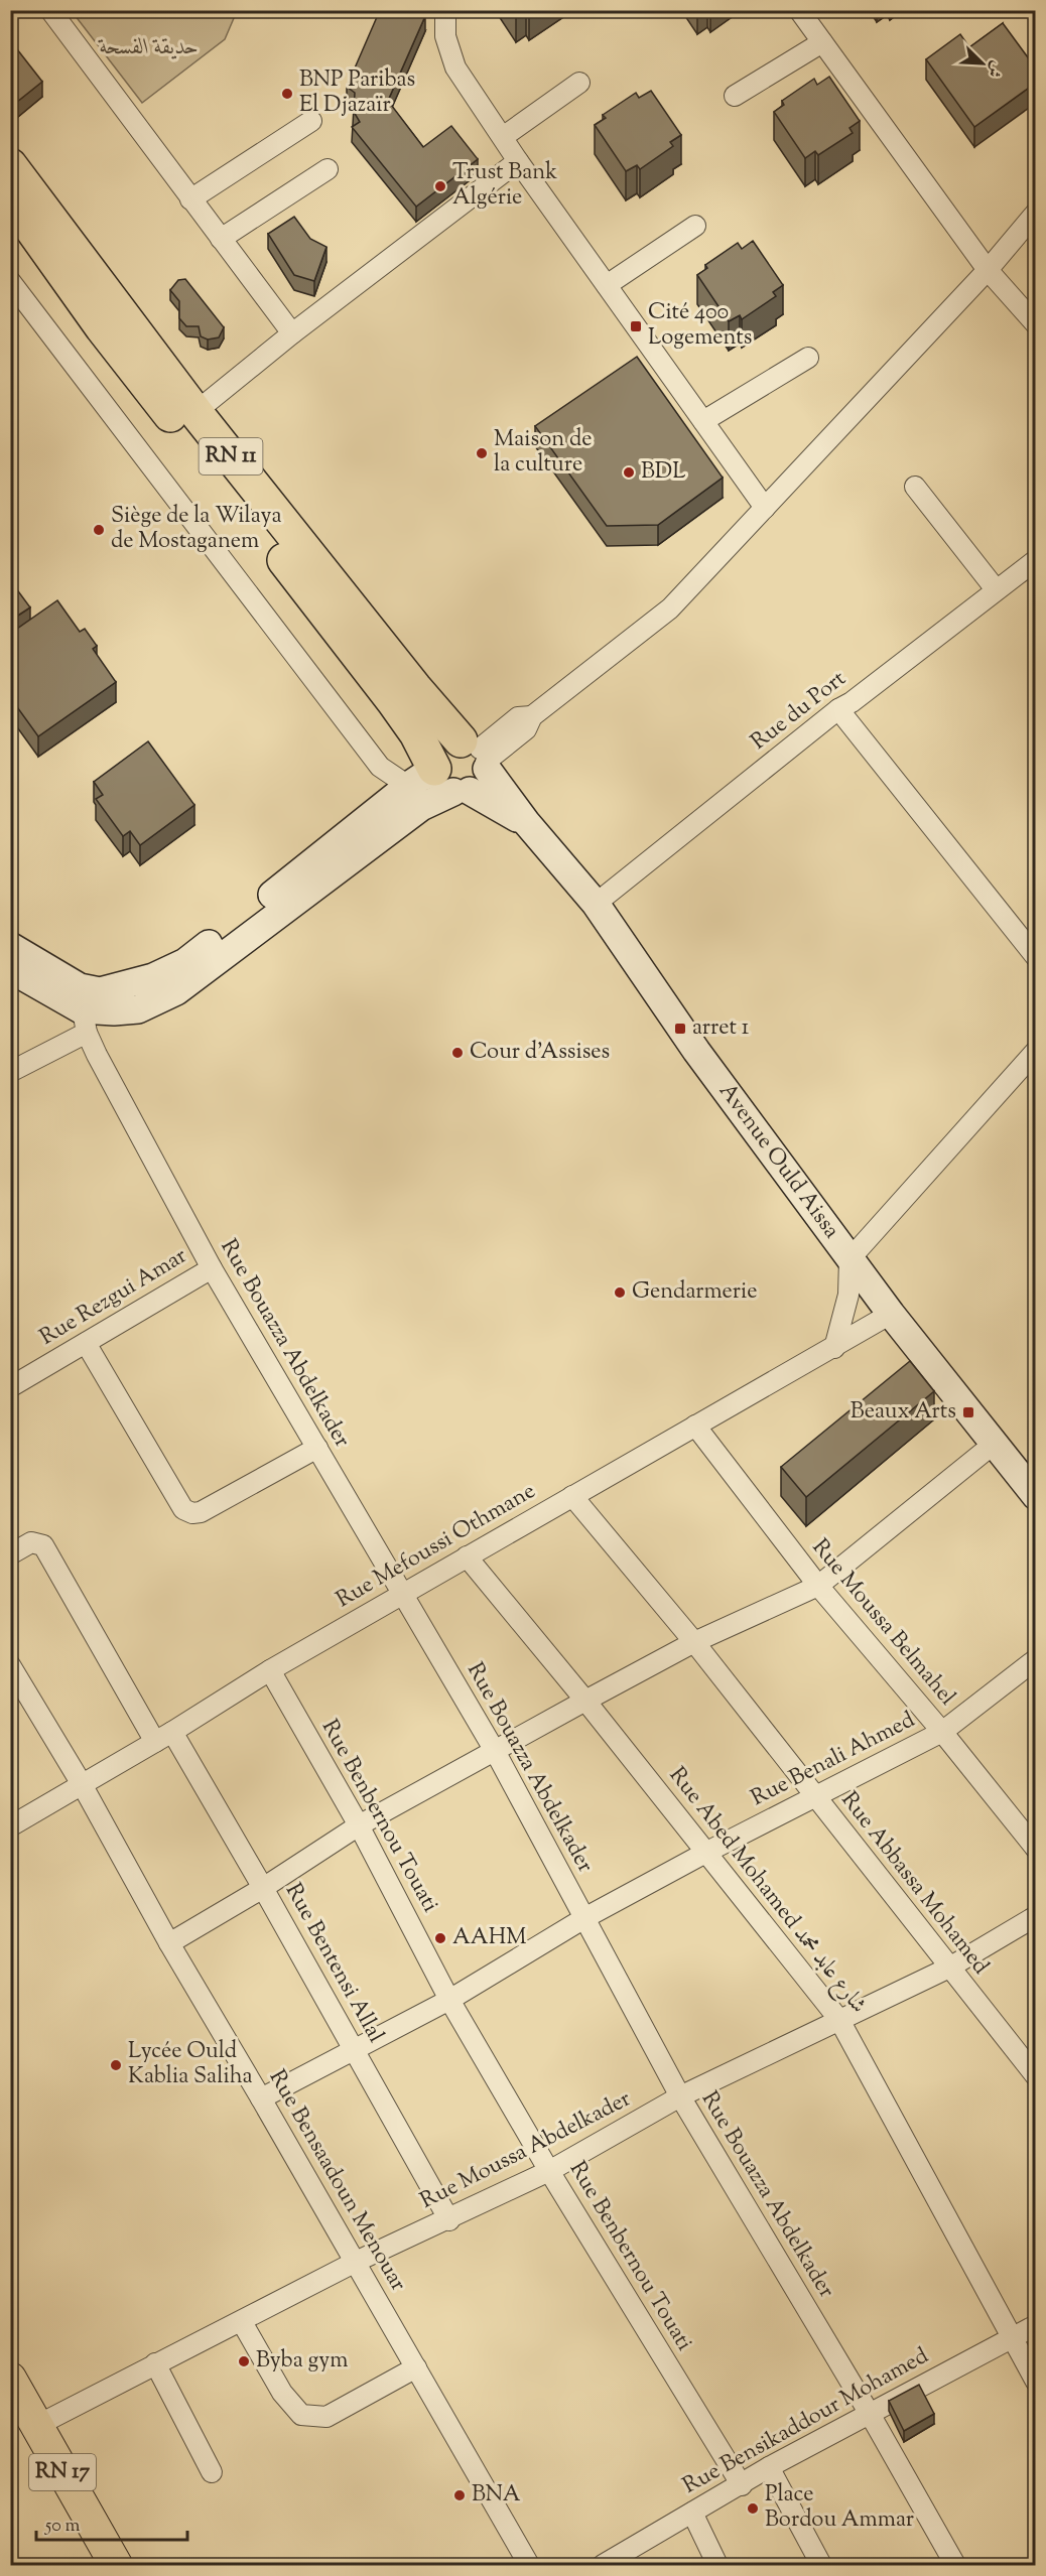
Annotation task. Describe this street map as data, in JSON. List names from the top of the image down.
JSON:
{
  "streets": {
    "highway": ["RN 11"],
    "main road": ["Avenue Ould Aissa", "RN 17"],
    "street": [
      "Rue du Port",
      "Rue Rezgui Amar",
      "Rue Bouazza Abdelkader",
      "Rue Mefoussi Othmane",
      "Rue Moussa Belmahel",
      "Rue Benali Ahmed",
      "Rue Benbernou Touati",
      "Rue Abbassa Mohamed",
      "Rue Abed Mohamed شارع عابد محمد",
      "Rue Bentensi Allal",
      "Rue Moussa Abdelkader",
      "Rue Bensaadoun Menouar",
      "Rue Bensikaddour Mohamed"
    ]
  },
  "crossings": [
    ["RN 11", "Avenue Ould Aissa"],
    ["Rue du Port", "Avenue Ould Aissa"],
    ["Avenue Ould Aissa", "Rue Mefoussi Othmane"],
    ["Rue Rezgui Amar", "Rue Bouazza Abdelkader"],
    ["Rue Bouazza Abdelkader", "Rue Mefoussi Othmane"],
    ["Rue Bouazza Abdelkader", "Rue Benali Ahmed"],
    ["Rue Bouazza Abdelkader", "Rue Moussa Abdelkader"],
    ["Rue Bouazza Abdelkader", "Rue Bensikaddour Mohamed"],
    ["Rue Mefoussi Othmane", "Rue Moussa Belmahel"],
    ["Rue Mefoussi Othmane", "Rue Benbernou Touati"],
    ["Rue Mefoussi Othmane", "Rue Abbassa Mohamed"],
    ["Rue Mefoussi Othmane", "Rue Abed Mohamed شارع عابد محمد"],
    ["Rue Mefoussi Othmane", "Rue Bentensi Allal"],
    ["Rue Mefoussi Othmane", "Rue Bensaadoun Menouar"],
    ["Rue Moussa Belmahel", "Rue Benali Ahmed"],
    ["Rue Benali Ahmed", "Rue Benbernou Touati"],
    ["Rue Benali Ahmed", "Rue Abbassa Mohamed"],
    ["Rue Benali Ahmed", "Rue Abed Mohamed شارع عابد محمد"],
    ["Rue Benali Ahmed", "Rue Bentensi Allal"],
    ["Rue Benali Ahmed", "Rue Bensaadoun Menouar"],
    ["Rue Benbernou Touati", "Rue Moussa Abdelkader"],
    ["Rue Benbernou Touati", "Rue Bensikaddour Mohamed"],
    ["Rue Abbassa Mohamed", "Rue Moussa Abdelkader"],
    ["Rue Abed Mohamed شارع عابد محمد", "Rue Moussa Abdelkader"],
    ["Rue Abed Mohamed شارع عابد محمد", "Rue Bensikaddour Mohamed"],
    ["Rue Bentensi Allal", "Rue Moussa Abdelkader"],
    ["Rue Moussa Abdelkader", "Rue Bensaadoun Menouar"],
    ["Rue Moussa Abdelkader", "RN 17"]
  ],
  "parks": ["حديقة الفسحة"],
  "places": {
    "other": [
      "BNP Paribas El Djazaïr",
      "Trust Bank Algérie",
      "Maison de la culture",
      "BDL",
      "Siège de la Wilaya de Mostaganem",
      "Cour d'Assises",
      "Gendarmerie",
      "AAHM",
      "Lycée Ould Kablia Saliha",
      "Byba gym",
      "BNA",
      "Place Bordou Ammar"
    ],
    "transit": ["Cité 400 Logements", "arret 1", "Beaux Arts"]
  },
  "scale_bar": "50 m",
  "north": "bottom right"
}
